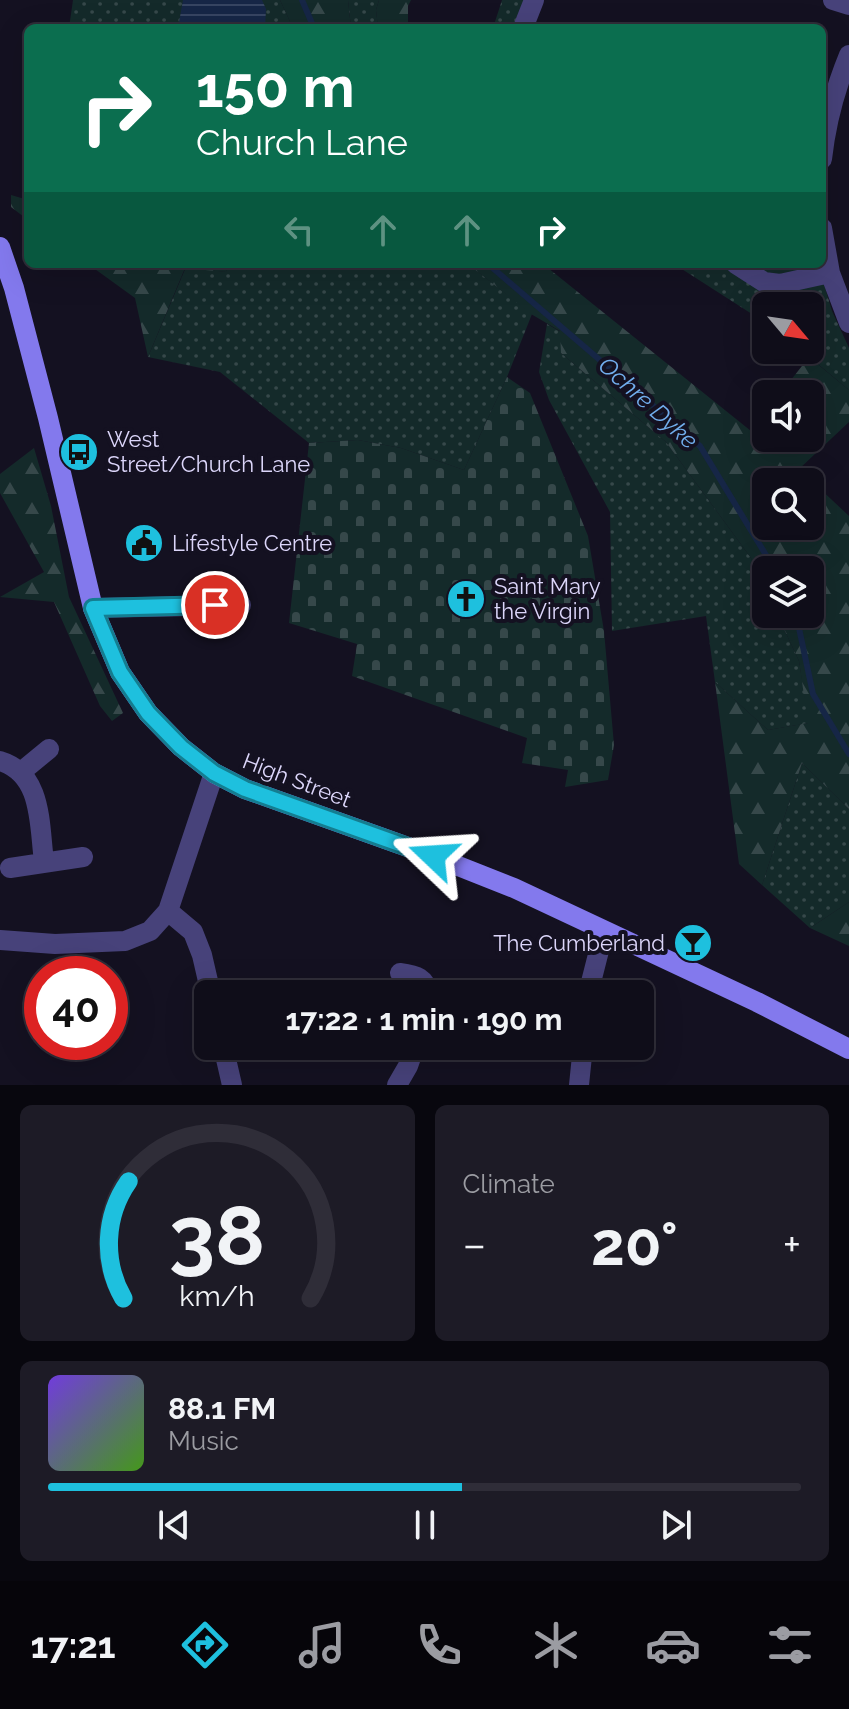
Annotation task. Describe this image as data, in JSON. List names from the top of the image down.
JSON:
{
  "streets": {
    "street": ["High Street"]
  },
  "water": ["Ochre Dyke"],
  "places": {
    "bus stop": ["West Street/Church Lane"],
    "public building": ["Lifestyle Centre"],
    "church": ["Saint Mary the Virgin"],
    "bar": ["The Cumberland"]
  },
  "north": "bottom right",
  "page": {
    "turn": ["150 m", "Church Lane"],
    "limit": "40",
    "trip": "17:22 · 1 min · 190 m",
    "tile": "Climate",
    "heat": ["−", "20°", "+"],
    "song": ["88.1 FM", "Music"],
    "tabs": "17:21",
    "gauge": ["38", "km/h"]
  }
}
